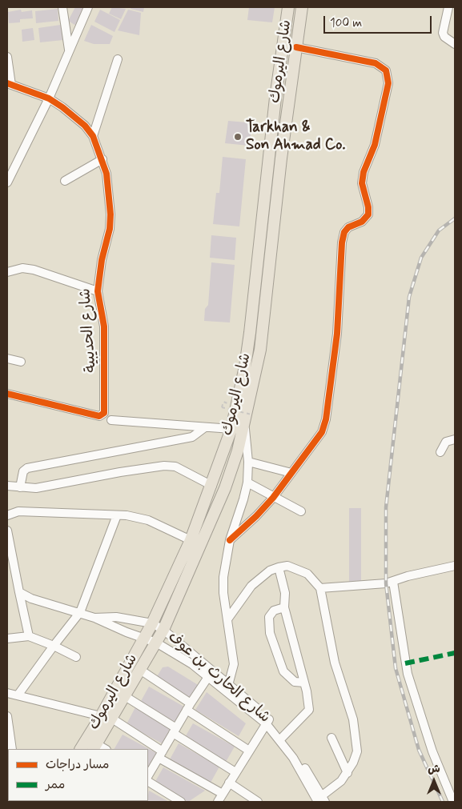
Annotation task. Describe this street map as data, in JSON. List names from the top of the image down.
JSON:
{
  "streets": {
    "highway": ["شارع اليرموك"],
    "street": ["شارع الحديبية", "شارع الحارث بن عوف"]
  },
  "crossings": [
    ["شارع اليرموك", "شارع الحارث بن عوف"]
  ],
  "places": ["Tarkhan & Son Ahmad Co."],
  "legend": ["مسار دراجات", "ممر"],
  "scale_bar": "100 m",
  "north": "top"
}
